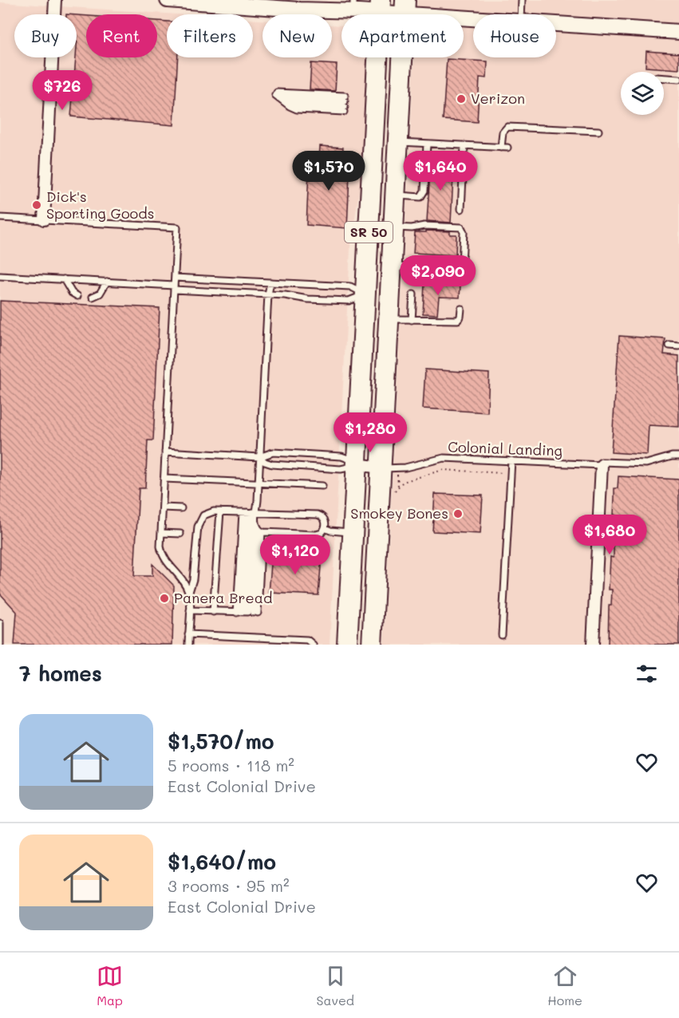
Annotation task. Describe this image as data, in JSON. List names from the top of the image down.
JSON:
{
  "streets": {
    "highway": ["SR 50"],
    "lane": ["Colonial Landing"]
  },
  "crossings": [
    ["SR 50", "Colonial Landing"]
  ],
  "places": [
    "Verizon",
    "Dick's Sporting Goods",
    "Smokey Bones",
    "Panera Bread"
  ],
  "page": {
    "chip": [
      "Buy",
      "Rent",
      "Filters",
      "New",
      "Apartment",
      "House"
    ],
    "price": [
      "$726",
      "$1,570",
      "$1,640",
      "$2,090",
      "$1,280",
      "$1,680",
      "$1,120"
    ],
    "heading": "7 homes",
    "list": [
      {
        "name": "$1,570/mo",
        "note": "5 rooms · 118 m² · East Colonial Drive"
      },
      {
        "name": "$1,640/mo",
        "note": "3 rooms · 95 m² · East Colonial Drive"
      }
    ],
    "tabs": ["Map", "Saved", "Home"]
  }
}
